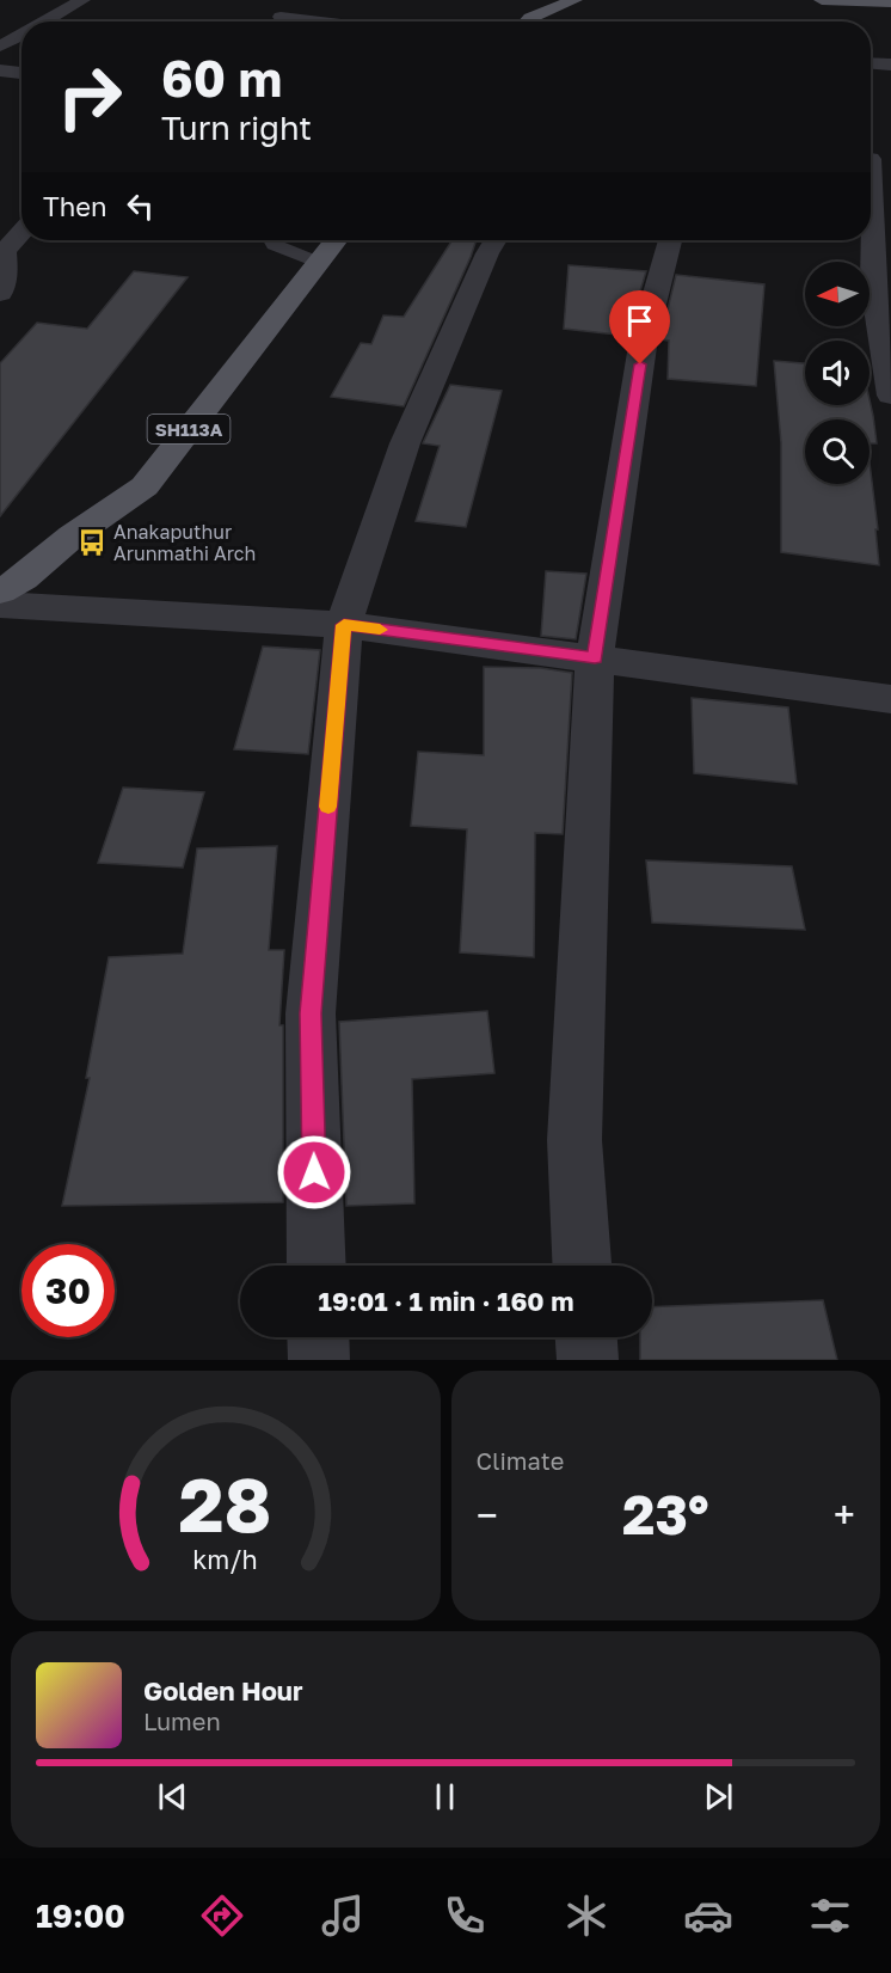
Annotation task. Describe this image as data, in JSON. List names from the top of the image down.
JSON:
{
  "streets": {
    "main road": ["SH113A"]
  },
  "places": {
    "bus stop": ["Anakaputhur Arunmathi Arch"]
  },
  "north": "left",
  "page": {
    "turn": ["60 m", "Turn right"],
    "then": "Then",
    "limit": "30",
    "trip": "19:01 · 1 min · 160 m",
    "tile": "Climate",
    "heat": ["−", "23°", "+"],
    "song": ["Golden Hour", "Lumen"],
    "tabs": "19:00",
    "gauge": ["28", "km/h"]
  }
}
